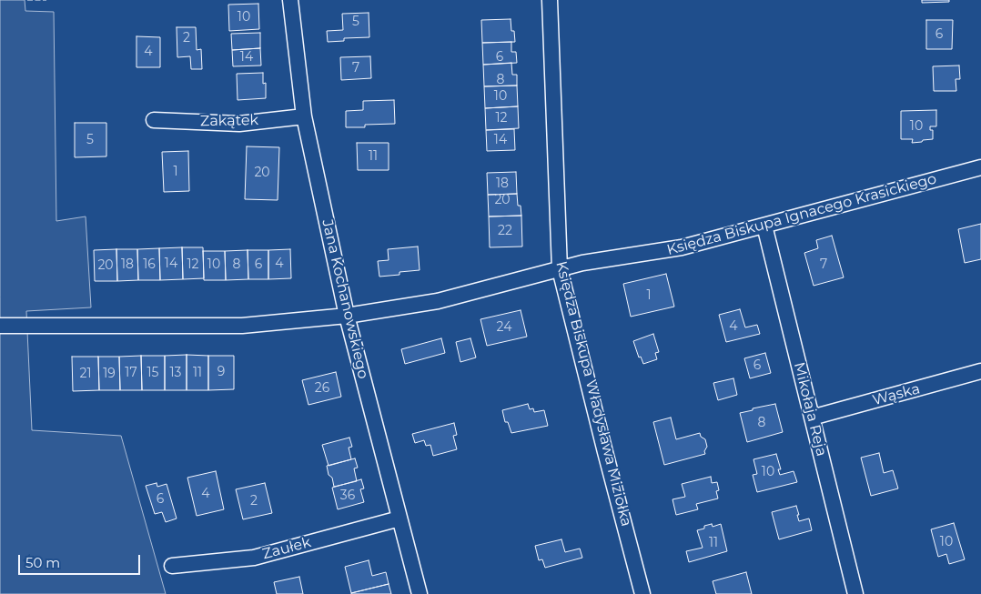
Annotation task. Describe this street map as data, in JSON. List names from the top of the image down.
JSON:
{
  "streets": {
    "street": [
      "Zakątek",
      "Księdza Biskupa Ignacego Krasickiego",
      "Jana Kochanowskiego",
      "Księdza Biskupa Władysława Miziołka",
      "Wąska",
      "Mikołaja Reja",
      "Zaułek"
    ]
  },
  "crossings": [
    ["Zakątek", "Jana Kochanowskiego"],
    ["Księdza Biskupa Ignacego Krasickiego", "Jana Kochanowskiego"],
    ["Księdza Biskupa Ignacego Krasickiego", "Księdza Biskupa Władysława Miziołka"],
    ["Księdza Biskupa Ignacego Krasickiego", "Mikołaja Reja"],
    ["Jana Kochanowskiego", "Zaułek"],
    ["Wąska", "Mikołaja Reja"]
  ],
  "house_numbers": [
    "10",
    "5",
    "6",
    "2",
    "4",
    "14",
    "6",
    "7",
    "8",
    "10",
    "12",
    "10",
    "5",
    "14",
    "11",
    "1",
    "20",
    "18",
    "20",
    "22",
    "14",
    "4",
    "18",
    "16",
    "12",
    "10",
    "8",
    "6",
    "7",
    "20",
    "1",
    "4",
    "24",
    "6",
    "9",
    "17",
    "15",
    "13",
    "11",
    "21",
    "19",
    "26",
    "8",
    "10",
    "4",
    "36",
    "6",
    "2",
    "10",
    "11"
  ],
  "scale_bar": "50 m"
}
